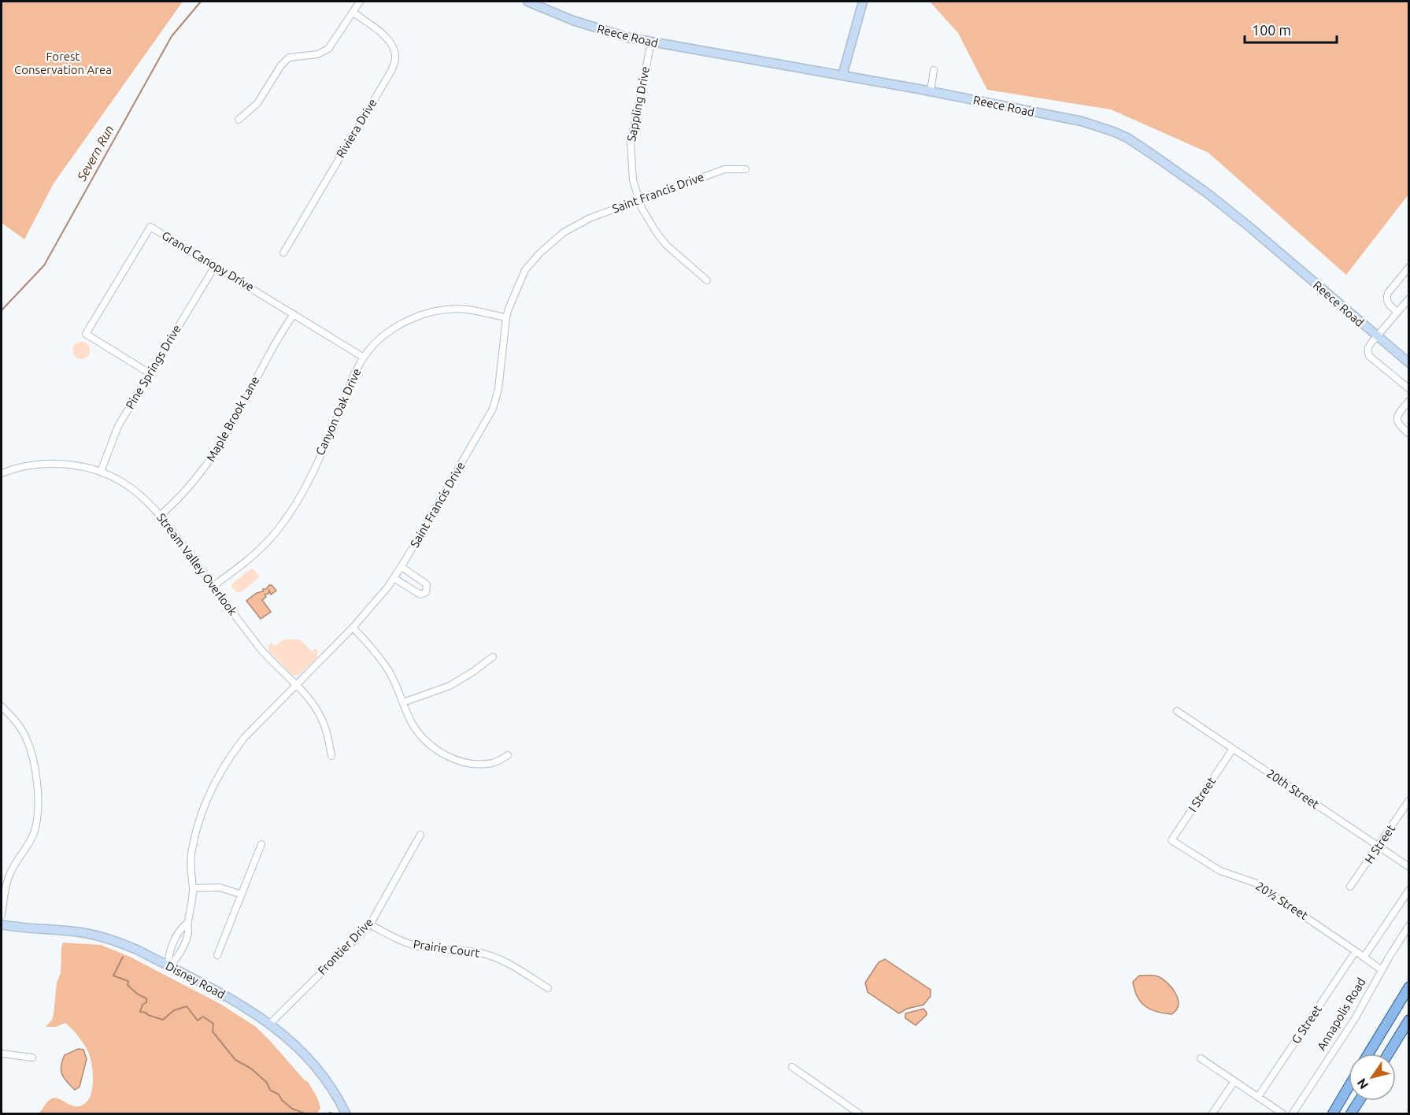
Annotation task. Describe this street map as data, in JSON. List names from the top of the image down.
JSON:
{
  "streets": {
    "main road": ["Reece Road", "Disney Road"],
    "street": [
      "Sappling Drive",
      "Riviera Drive",
      "Saint Francis Drive",
      "Grand Canopy Drive",
      "Pine Springs Drive",
      "Canyon Oak Drive",
      "Maple Brook Lane",
      "Stream Valley Overlook",
      "20th Street",
      "I Street",
      "H Street",
      "20½ Street",
      "Frontier Drive",
      "Prairie Court",
      "Annapolis Road",
      "G Street"
    ]
  },
  "crossings": [
    ["Reece Road", "Sappling Drive"],
    ["Sappling Drive", "Saint Francis Drive"],
    ["Saint Francis Drive", "Canyon Oak Drive"],
    ["Saint Francis Drive", "Stream Valley Overlook"],
    ["Saint Francis Drive", "Disney Road"],
    ["Grand Canopy Drive", "Pine Springs Drive"],
    ["Grand Canopy Drive", "Canyon Oak Drive"],
    ["Grand Canopy Drive", "Maple Brook Lane"],
    ["Pine Springs Drive", "Stream Valley Overlook"],
    ["Canyon Oak Drive", "Stream Valley Overlook"],
    ["Maple Brook Lane", "Stream Valley Overlook"],
    ["20th Street", "I Street"],
    ["20th Street", "H Street"],
    ["I Street", "20½ Street"],
    ["20½ Street", "Annapolis Road"],
    ["20½ Street", "G Street"],
    ["Frontier Drive", "Prairie Court"],
    ["Frontier Drive", "Disney Road"]
  ],
  "water": ["Severn Run"],
  "parks": ["Forest Conservation Area"],
  "scale_bar": "100 m",
  "north": "bottom left"
}
